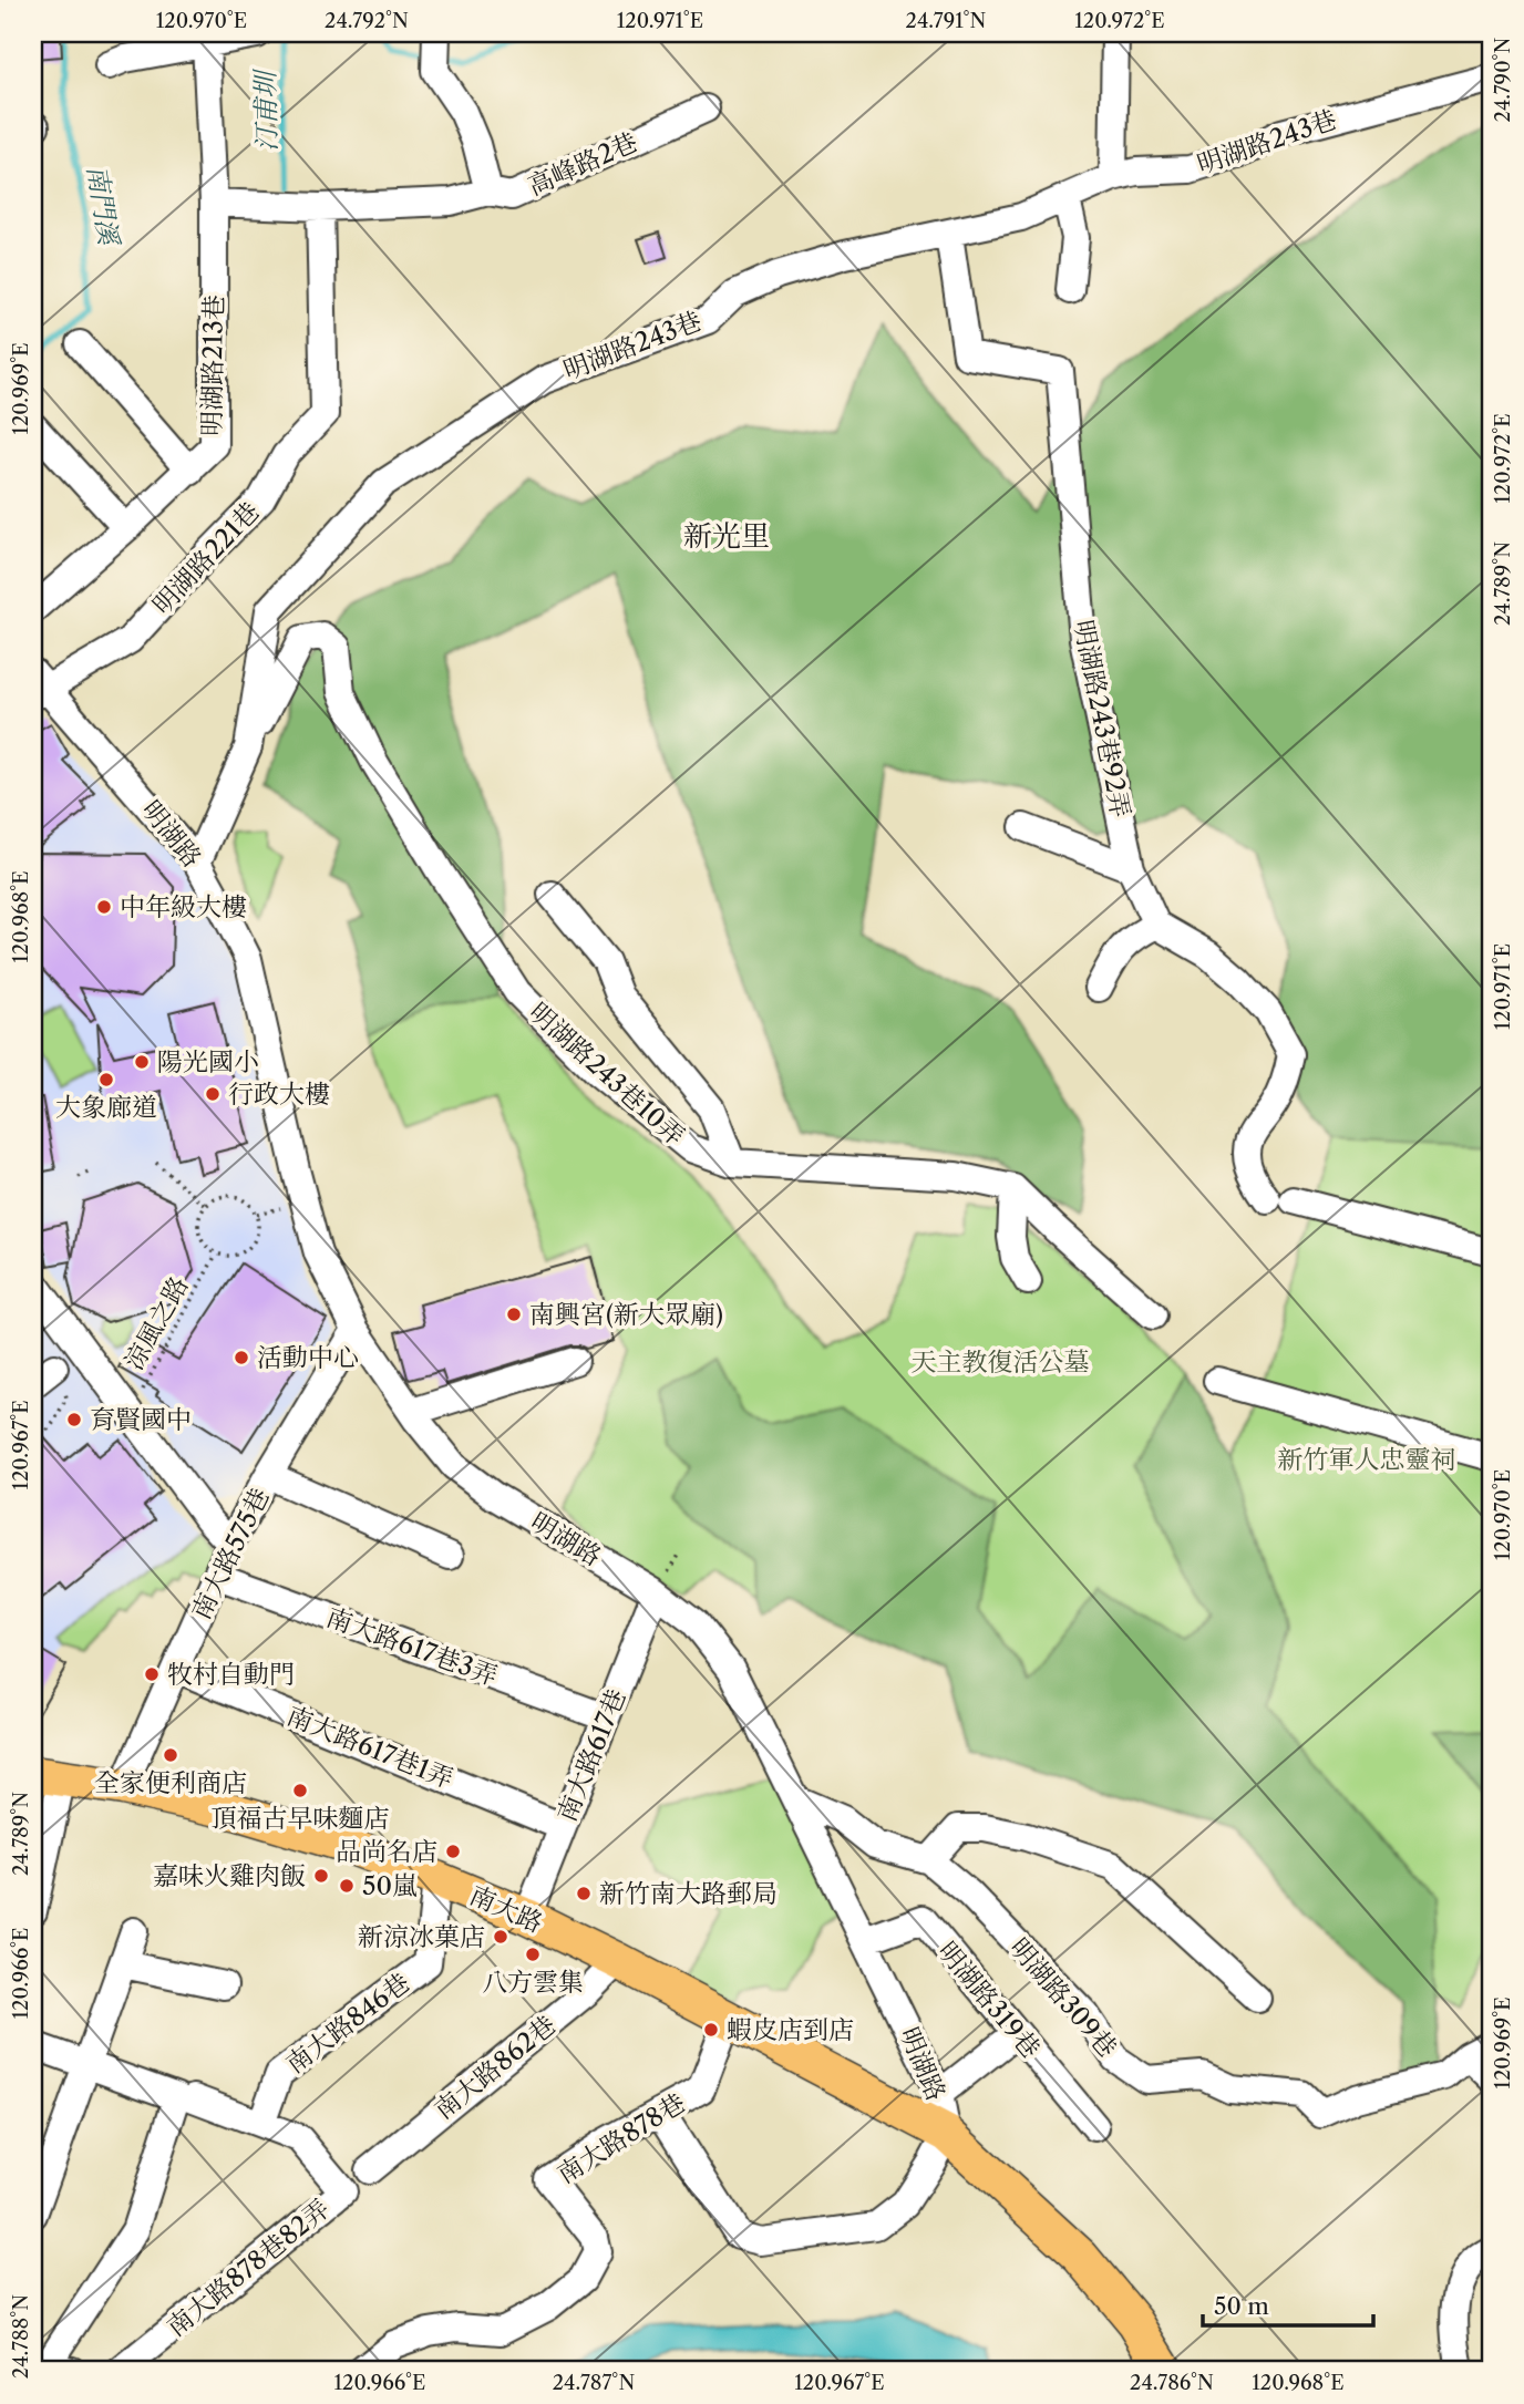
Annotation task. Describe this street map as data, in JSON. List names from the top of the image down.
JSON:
{
  "streets": {
    "main road": ["明湖路", "南大路"],
    "street": [
      "明湖路243巷",
      "高峰路2巷",
      "明湖路213巷",
      "明湖路221巷",
      "明湖路243巷92弄",
      "明湖路243巷10弄",
      "南大路575巷",
      "南大路617巷3弄",
      "南大路617巷1弄",
      "南大路617巷",
      "明湖路309巷",
      "明湖路319巷",
      "南大路846巷",
      "南大路862巷",
      "南大路878巷",
      "南大路878巷82弄"
    ],
    "path": ["涼風之路"]
  },
  "crossings": [
    ["明湖路243巷", "明湖路243巷92弄"],
    ["明湖路243巷", "明湖路"],
    ["明湖路243巷", "明湖路243巷10弄"],
    ["高峰路2巷", "明湖路213巷"],
    ["高峰路2巷", "明湖路221巷"],
    ["明湖路221巷", "明湖路"],
    ["明湖路", "南大路575巷"],
    ["明湖路", "南大路617巷"],
    ["明湖路", "南大路"],
    ["明湖路", "明湖路309巷"],
    ["明湖路", "明湖路319巷"],
    ["南大路575巷", "南大路617巷3弄"],
    ["南大路575巷", "南大路617巷1弄"],
    ["南大路575巷", "南大路"],
    ["南大路617巷3弄", "南大路617巷"],
    ["南大路617巷1弄", "南大路617巷"],
    ["南大路617巷", "南大路"],
    ["南大路", "南大路846巷"],
    ["南大路", "南大路862巷"],
    ["南大路", "南大路878巷"],
    ["南大路846巷", "南大路878巷82弄"]
  ],
  "districts": ["新光里"],
  "water": ["汀甫圳", "南門溪"],
  "parks": ["天主教復活公墓", "新竹軍人忠靈祠"],
  "places": [
    "中年級大樓",
    "陽光國小",
    "大象廊道",
    "行政大樓",
    "南興宮(新大眾廟)",
    "活動中心",
    "育賢國中",
    "牧村自動門",
    "全家便利商店",
    "頂福古早味麵店",
    "品尚名店",
    "嘉味火雞肉飯",
    "50嵐",
    "新竹南大路郵局",
    "新涼冰菓店",
    "八方雲集",
    "蝦皮店到店"
  ],
  "scale_bar": "50 m",
  "coordinates": [
    "120.970°E",
    "24.792°N",
    "120.971°E",
    "24.791°N",
    "120.972°E",
    "24.790°N",
    "120.969°E",
    "24.789°N",
    "120.968°E",
    "120.967°E",
    "120.966°E",
    "24.788°N",
    "24.787°N",
    "24.786°N"
  ]
}
